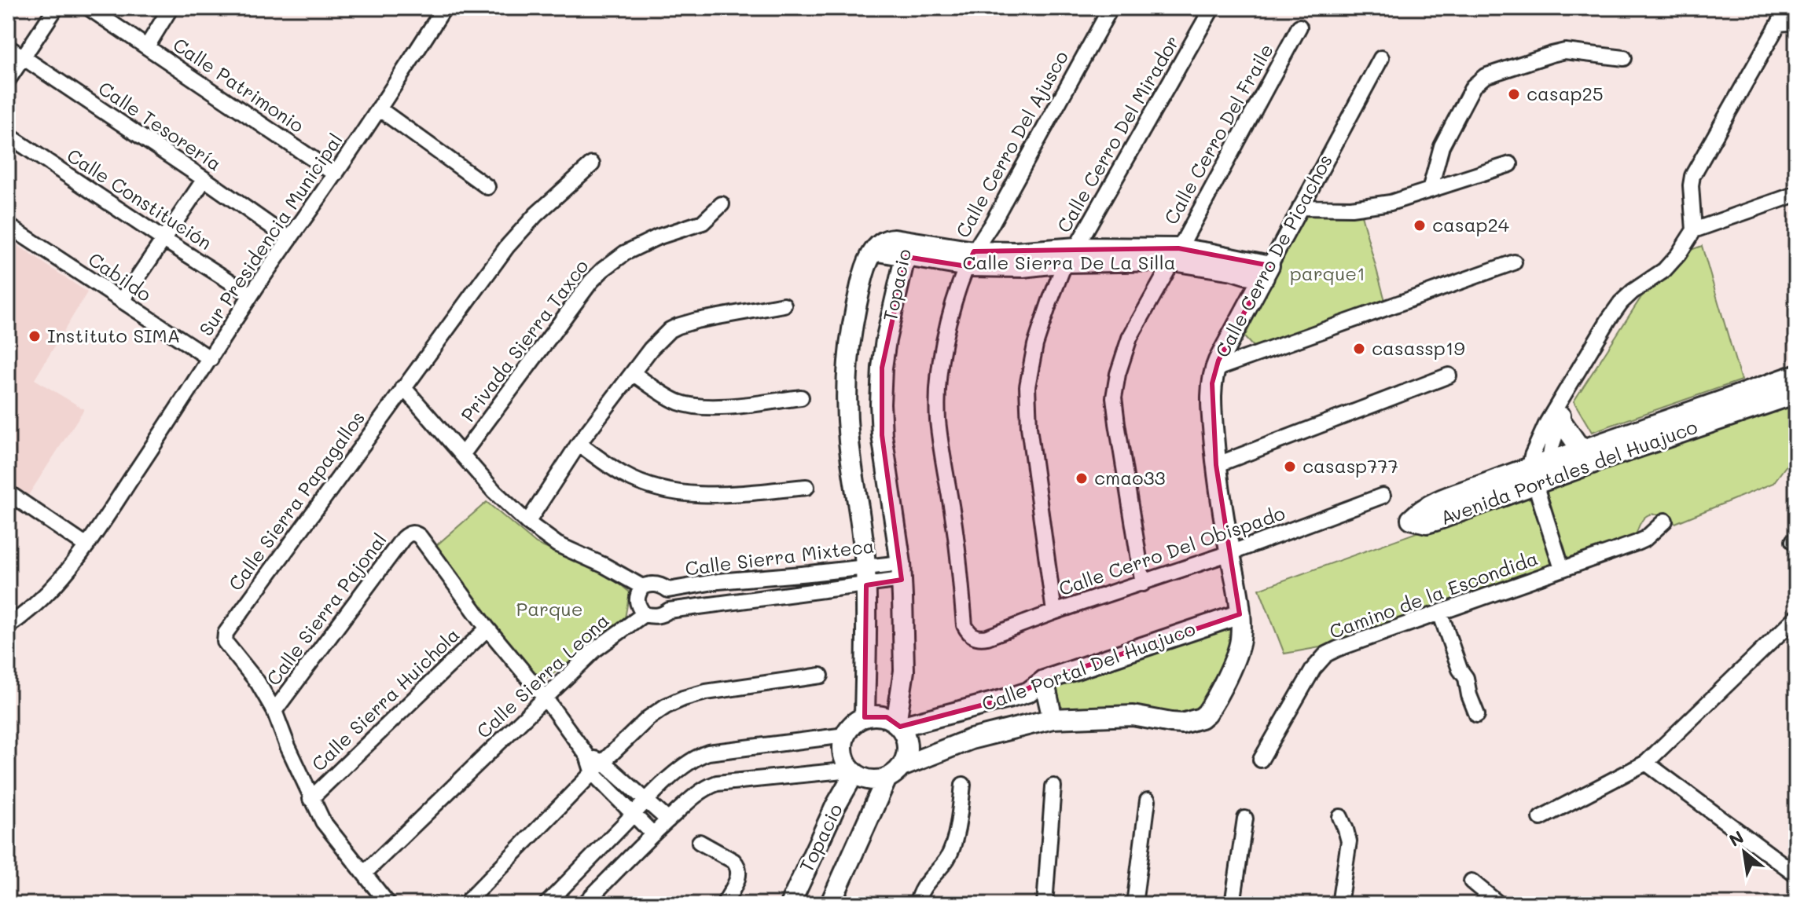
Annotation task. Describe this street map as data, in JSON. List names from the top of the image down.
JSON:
{
  "streets": {
    "street": [
      "Calle Patrimonio",
      "Calle Tesorería",
      "Calle Cerro Del Mirador",
      "Calle Cerro Del Fraile",
      "Calle Cerro Del Ajusco",
      "Calle Constitución",
      "Sur Presidencia Municipal",
      "Calle Cerro De Picachos",
      "Calle Sierra De La Silla",
      "Cabildo",
      "Topacio",
      "Privada Sierra Taxco",
      "Avenida Portales del Huajuco",
      "Calle Sierra Papagallos",
      "Calle Cerro Del Obispado",
      "Calle Sierra Mixteca",
      "Camino de la Escondida",
      "Calle Sierra Pajonal",
      "Calle Portal Del Huajuco",
      "Calle Sierra Leona",
      "Calle Sierra Huichola"
    ]
  },
  "crossings": [
    ["Calle Patrimonio", "Sur Presidencia Municipal"],
    ["Calle Tesorería", "Sur Presidencia Municipal"],
    ["Calle Cerro Del Mirador", "Calle Sierra De La Silla"],
    ["Calle Cerro Del Mirador", "Calle Cerro Del Obispado"],
    ["Calle Cerro Del Fraile", "Calle Sierra De La Silla"],
    ["Calle Cerro Del Fraile", "Calle Cerro Del Obispado"],
    ["Calle Cerro Del Ajusco", "Calle Sierra De La Silla"],
    ["Calle Cerro Del Ajusco", "Calle Cerro Del Obispado"],
    ["Calle Constitución", "Sur Presidencia Municipal"],
    ["Sur Presidencia Municipal", "Cabildo"],
    ["Calle Cerro De Picachos", "Calle Sierra De La Silla"],
    ["Calle Cerro De Picachos", "Calle Cerro Del Obispado"],
    ["Calle Cerro De Picachos", "Calle Portal Del Huajuco"],
    ["Calle Sierra De La Silla", "Topacio"],
    ["Topacio", "Calle Sierra Mixteca"],
    ["Topacio", "Calle Portal Del Huajuco"],
    ["Topacio", "Calle Sierra Leona"],
    ["Privada Sierra Taxco", "Calle Sierra Mixteca"],
    ["Calle Sierra Papagallos", "Calle Sierra Mixteca"],
    ["Calle Sierra Papagallos", "Calle Sierra Pajonal"],
    ["Calle Sierra Mixteca", "Calle Sierra Leona"],
    ["Calle Sierra Pajonal", "Calle Sierra Huichola"]
  ],
  "parks": ["parque1", "Parque"],
  "places": [
    "casap25",
    "casap24",
    "Instituto SIMA",
    "casassp19",
    "casasp777",
    "cmao33"
  ],
  "north": "top left"
}
